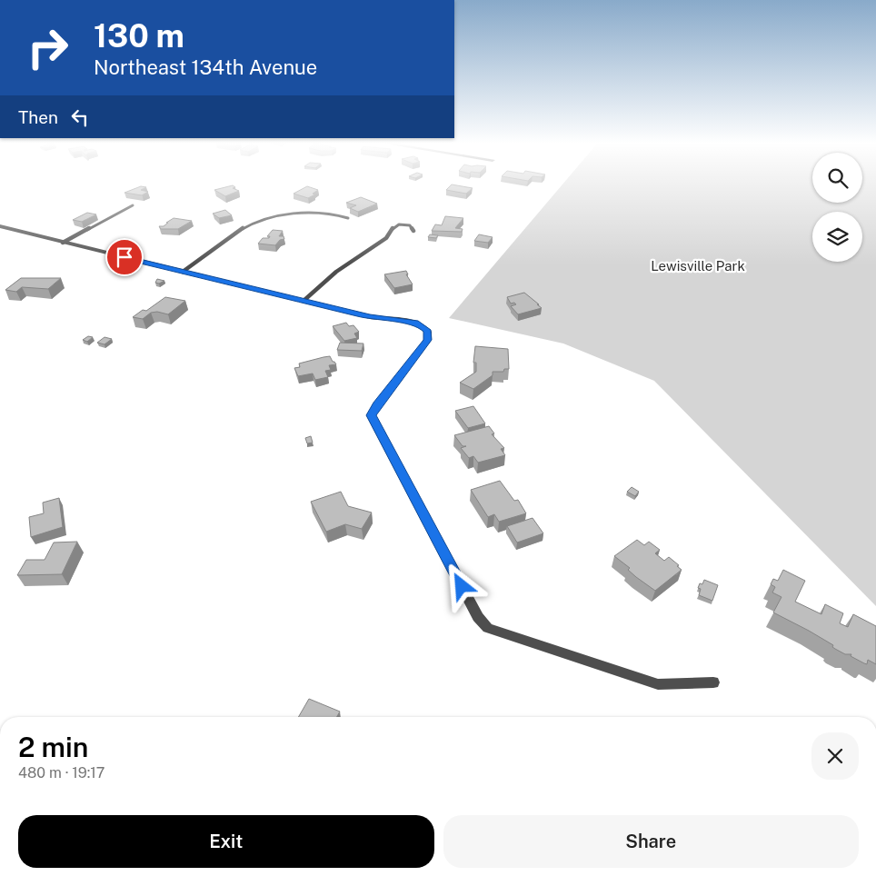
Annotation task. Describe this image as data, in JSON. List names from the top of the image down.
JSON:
{
  "parks": ["Lewisville Park"],
  "page": {
    "turn": ["130 m", "Northeast 134th Avenue"],
    "then": "Then",
    "heading": ["2 min", "480 m · 19:17"],
    "buttons": ["Exit", "Share"]
  }
}
